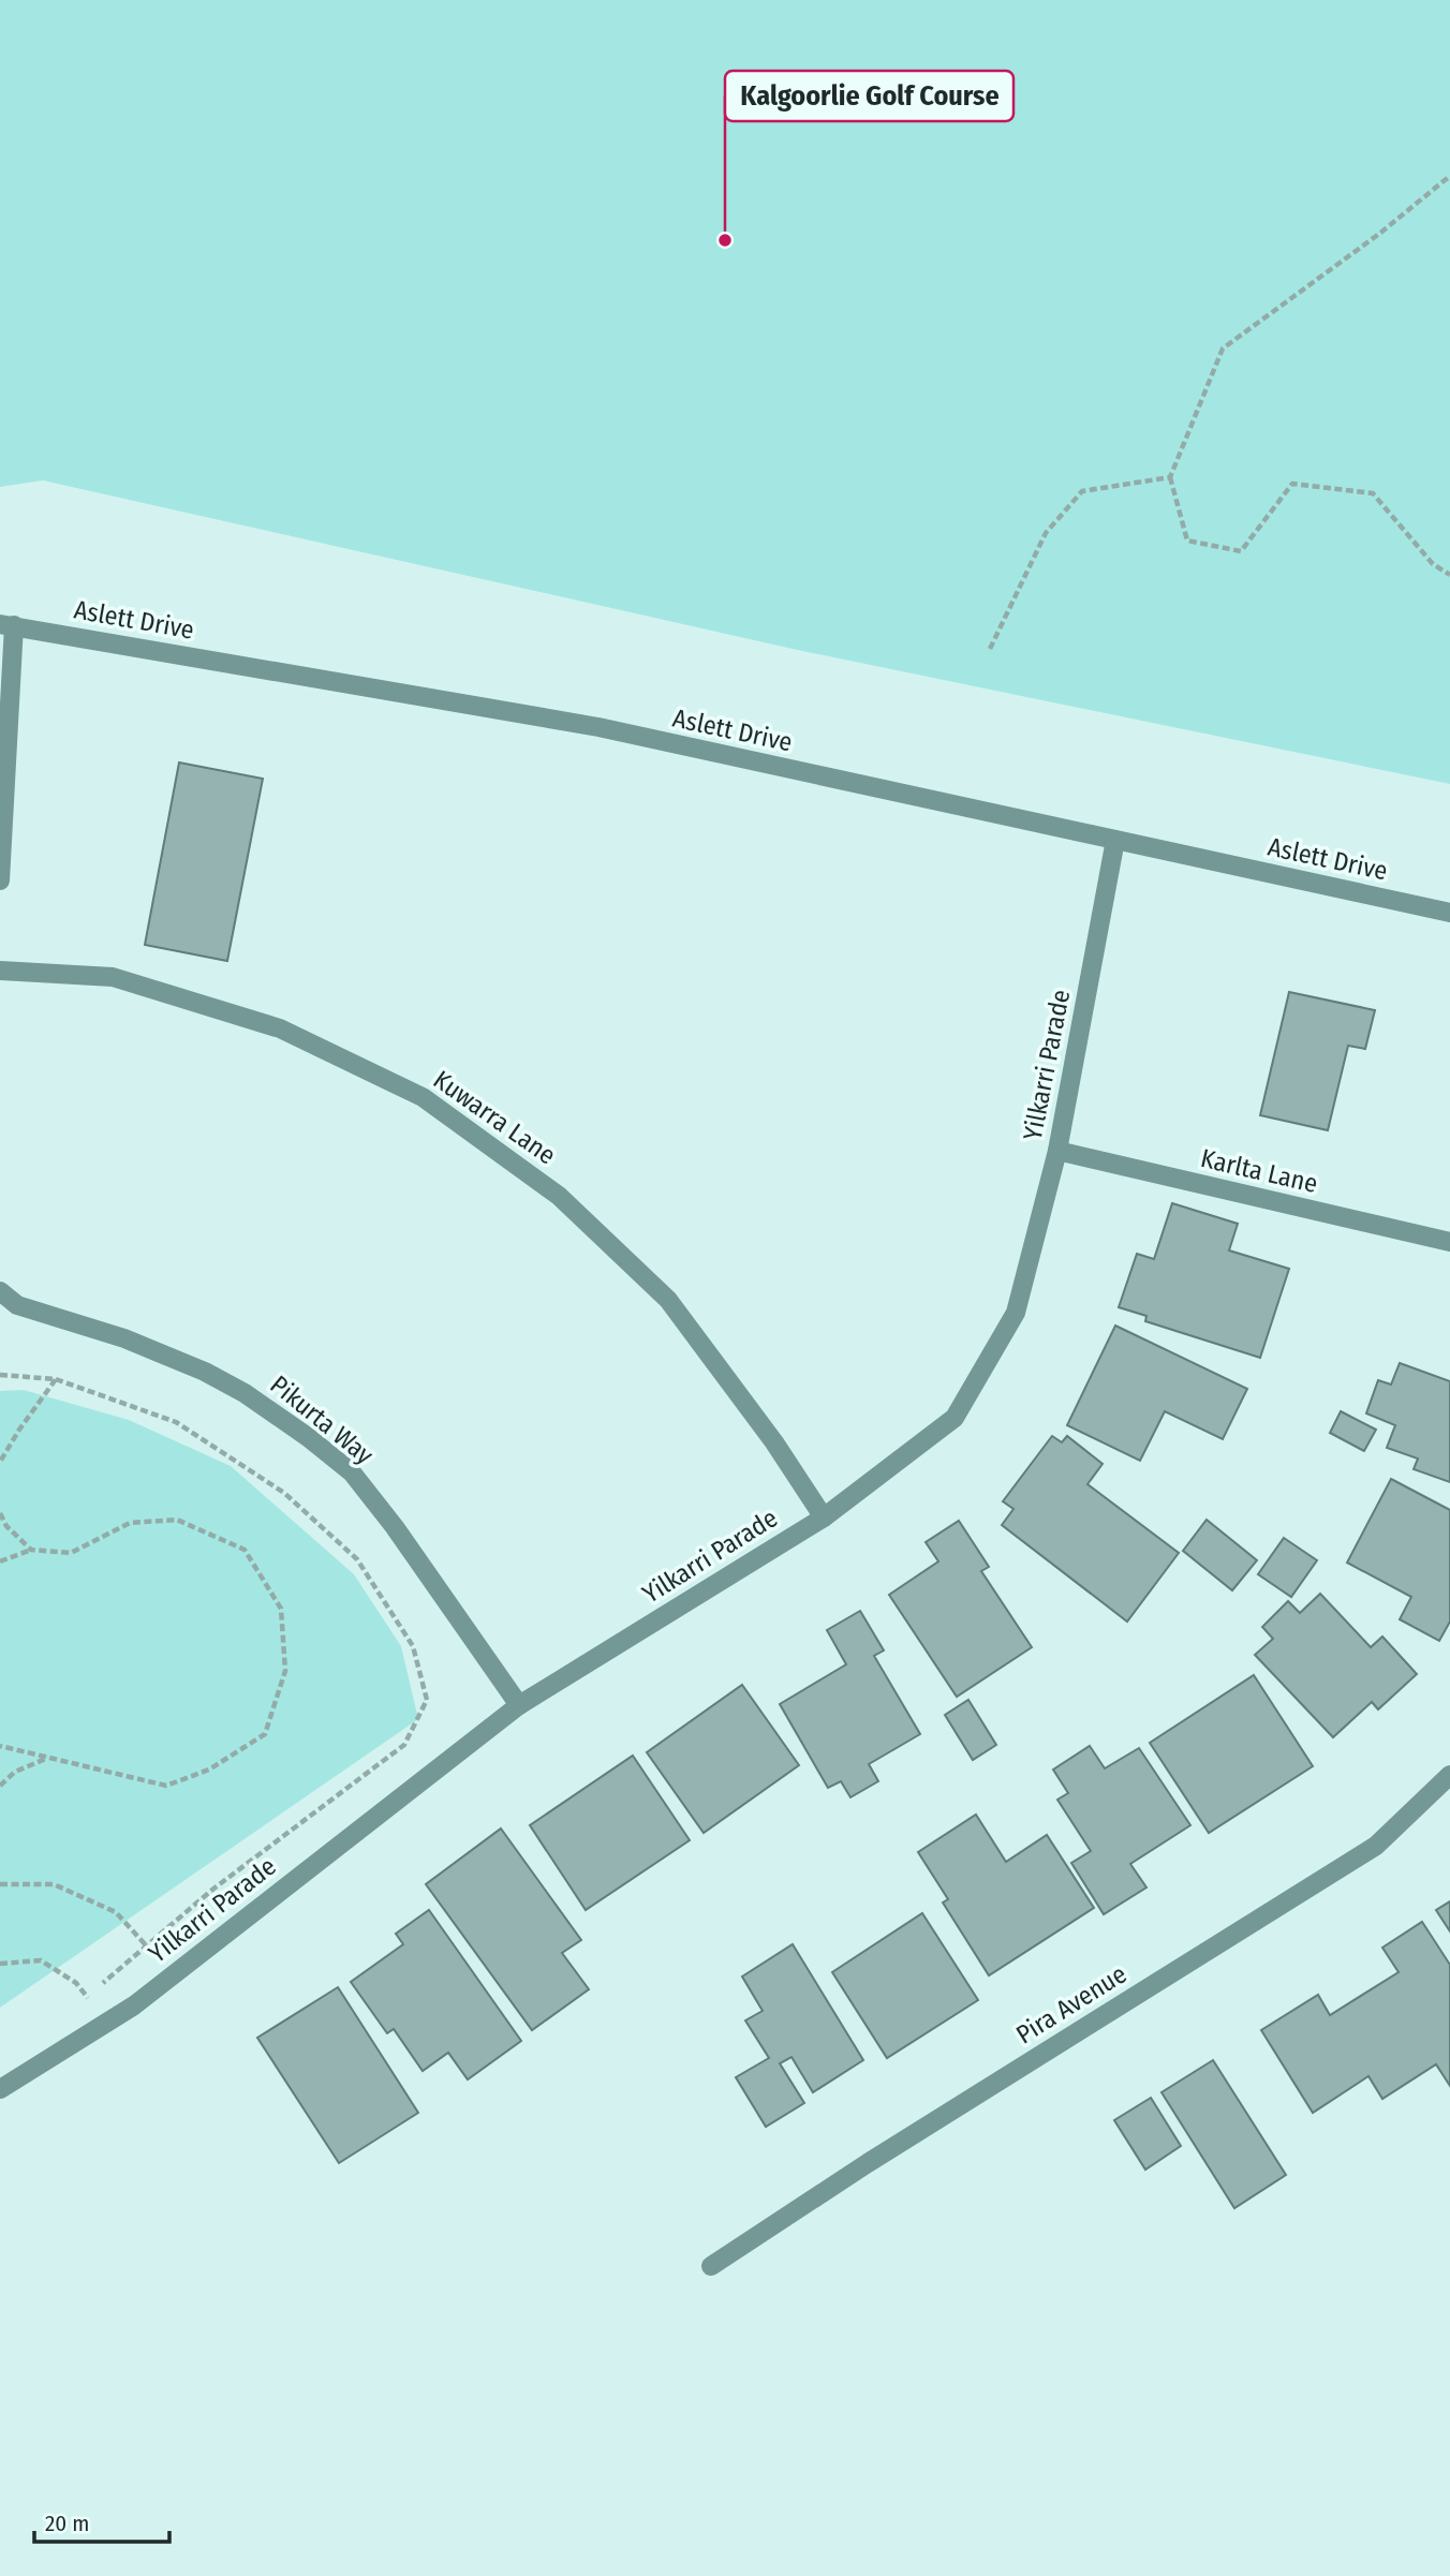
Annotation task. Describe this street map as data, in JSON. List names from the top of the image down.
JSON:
{
  "streets": {
    "street": [
      "Aslett Drive",
      "Yilkarri Parade",
      "Kuwarra Lane",
      "Karlta Lane",
      "Pikurta Way",
      "Pira Avenue"
    ]
  },
  "crossings": [
    ["Aslett Drive", "Yilkarri Parade"],
    ["Yilkarri Parade", "Kuwarra Lane"],
    ["Yilkarri Parade", "Karlta Lane"],
    ["Yilkarri Parade", "Pikurta Way"]
  ],
  "places": ["Kalgoorlie Golf Course"],
  "scale_bar": "20 m"
}
